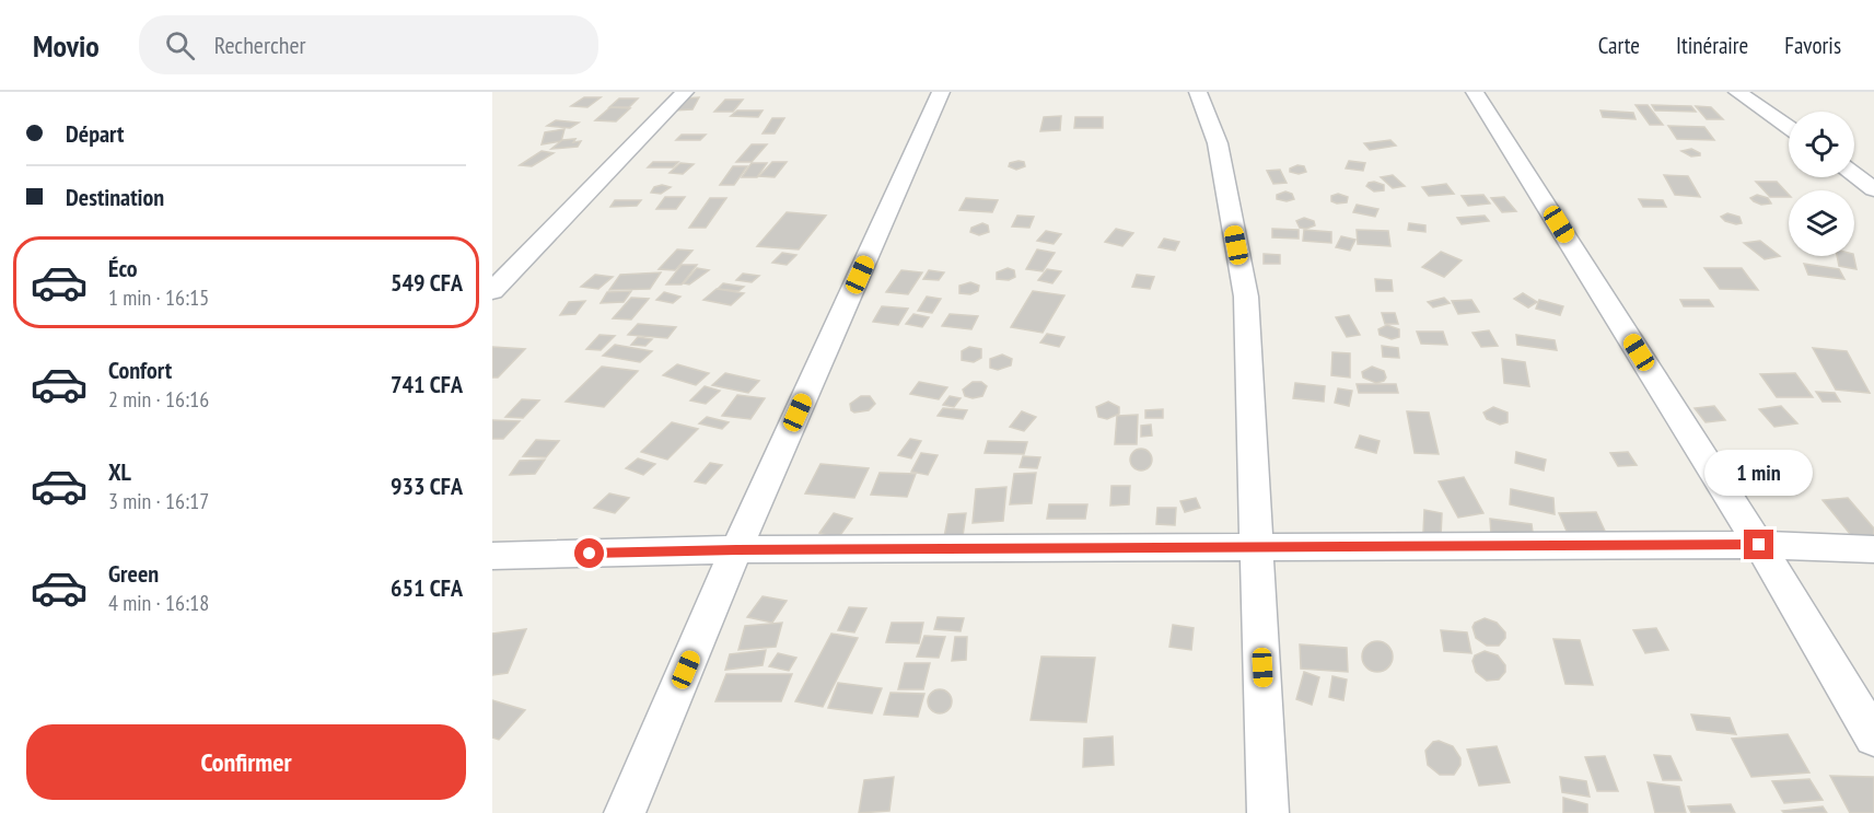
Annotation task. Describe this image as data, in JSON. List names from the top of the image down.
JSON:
{
  "page": {
    "header": "Movio",
    "search": "Rechercher",
    "nav": ["Carte", "Itinéraire", "Favoris"],
    "banner": ["Départ", "Destination"],
    "list": [
      {
        "name": "Éco",
        "note": "1 min · 16:15",
        "value": "549 CFA"
      },
      {
        "name": "Confort",
        "note": "2 min · 16:16",
        "value": "741 CFA"
      },
      {
        "name": "XL",
        "note": "3 min · 16:17",
        "value": "933 CFA"
      },
      {
        "name": "Green",
        "note": "4 min · 16:18",
        "value": "651 CFA"
      }
    ],
    "bubble": "1 min",
    "buttons": "Confirmer"
  }
}
